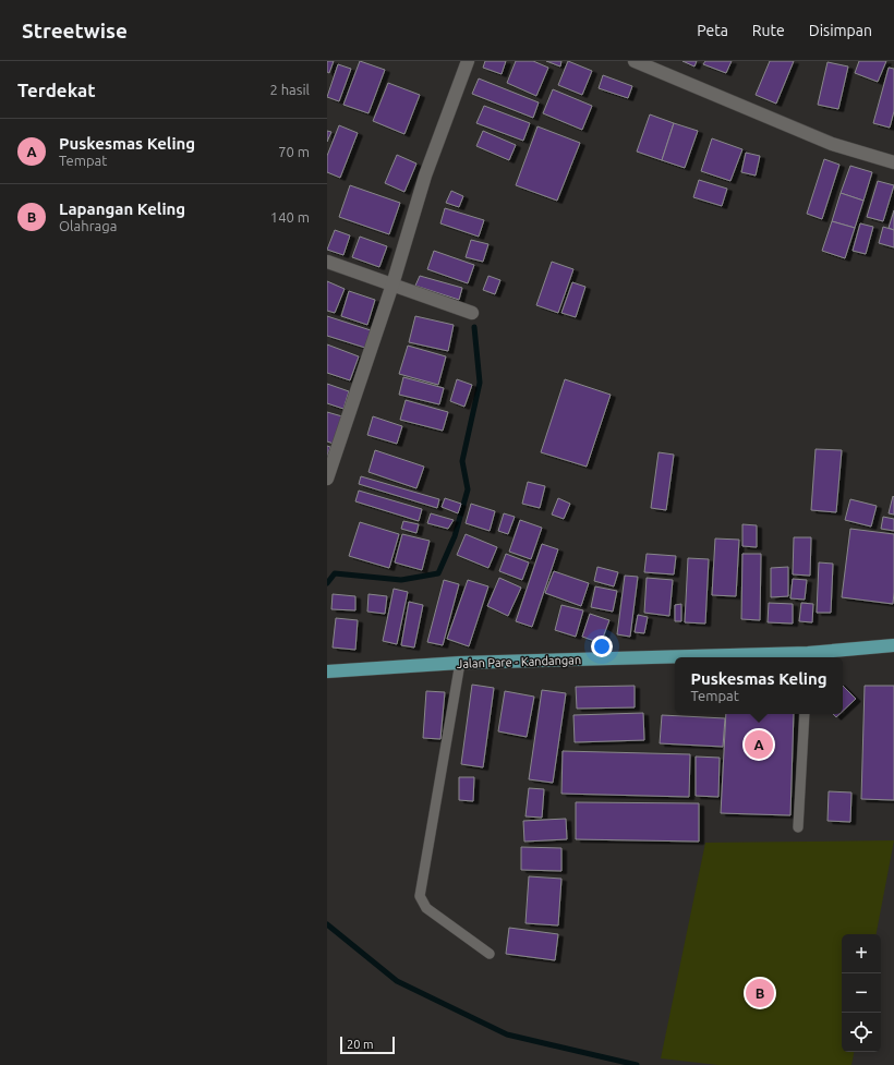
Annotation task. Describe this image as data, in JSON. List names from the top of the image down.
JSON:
{
  "streets": {
    "main road": ["Jalan Pare - Kandangan"]
  },
  "scale_bar": "20 m",
  "page": {
    "header": "Streetwise",
    "nav": ["Peta", "Rute", "Disimpan"],
    "heading": ["Terdekat", "2 hasil"],
    "list": [
      {
        "mark": "A",
        "name": "Puskesmas Keling",
        "note": "Tempat",
        "value": "70 m"
      },
      {
        "mark": "B",
        "name": "Lapangan Keling",
        "note": "Olahraga",
        "value": "140 m"
      }
    ],
    "popup": ["Puskesmas Keling", "Tempat"],
    "pins": ["A", "B"],
    "map_buttons": ["+", "−"],
    "scale": "20 m"
  }
}
